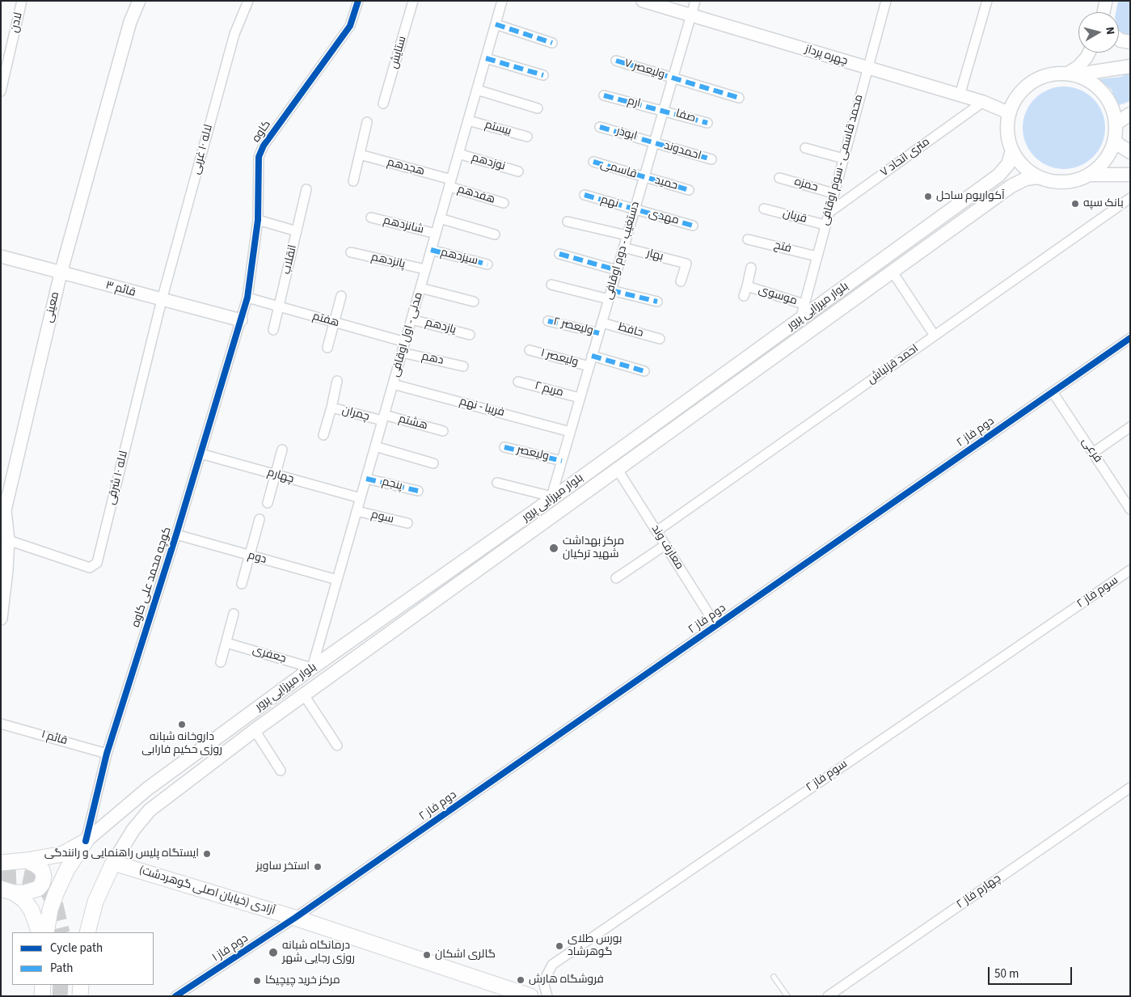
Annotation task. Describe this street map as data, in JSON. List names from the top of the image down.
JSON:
{
  "streets": {
    "main road": ["بلوار میرزایی پرور", "آزادی (خیابان اصلی گوهردشت)"],
    "street": [
      "لادن",
      "ستایش",
      "چهره پرداز",
      "ولیعصر ۷",
      "ارم",
      "صفا",
      "بیستم",
      "کاوه",
      "ابوذر",
      "لاله ۱۰ غربی",
      "احمدوند",
      "۷ متری اتحاد",
      "محمد قاسمی - سوم اوقافی",
      "نوزدهم",
      "هجدهم",
      "قاسمی",
      "حمید",
      "حمزه",
      "هفدهم",
      "نهم",
      "قربان",
      "مهدی",
      "شانزدهم",
      "فتح",
      "دستغیب - دوم اوقافی",
      "بهار",
      "سیزدهم",
      "انقلاب",
      "پانزدهم",
      "قائم ۳",
      "موسوی",
      "معینی",
      "هفتم",
      "یازدهم",
      "ولیعصر ۲",
      "حافظ",
      "مدنی - اول اوقافی",
      "ولیعصر ۱",
      "دهم",
      "احمد قزلباش",
      "مریم ۲",
      "فریبا - نهم",
      "چمران",
      "هشتم",
      "دوم فاز ۲",
      "فرعی",
      "ولیعصر",
      "چهارم",
      "لاله ۱۰ شرقی",
      "پنجم",
      "سوم",
      "معارف وند",
      "دوم",
      "کوچه محمد علی کاوه",
      "سوم فاز ۲",
      "جعفری",
      "قائم ۱",
      "چهارم فاز ۲",
      "دوم فاز ۱"
    ]
  },
  "crossings": [
    ["چهره پرداز", "۷ متری اتحاد"],
    ["چهره پرداز", "محمد قاسمی - سوم اوقافی"],
    ["چهره پرداز", "دستغیب - دوم اوقافی"],
    ["چهره پرداز", "بلوار میرزایی پرور"],
    ["ولیعصر ۷", "دستغیب - دوم اوقافی"],
    ["ارم", "صفا"],
    ["ارم", "دستغیب - دوم اوقافی"],
    ["صفا", "دستغیب - دوم اوقافی"],
    ["بیستم", "مدنی - اول اوقافی"],
    ["کاوه", "قائم ۳"],
    ["کاوه", "هفتم"],
    ["کاوه", "کوچه محمد علی کاوه"],
    ["ابوذر", "احمدوند"],
    ["ابوذر", "دستغیب - دوم اوقافی"],
    ["لاله ۱۰ غربی", "قائم ۳"],
    ["لاله ۱۰ غربی", "لاله ۱۰ شرقی"],
    ["احمدوند", "دستغیب - دوم اوقافی"],
    ["۷ متری اتحاد", "محمد قاسمی - سوم اوقافی"],
    ["محمد قاسمی - سوم اوقافی", "حمزه"],
    ["محمد قاسمی - سوم اوقافی", "قربان"],
    ["محمد قاسمی - سوم اوقافی", "فتح"],
    ["محمد قاسمی - سوم اوقافی", "موسوی"],
    ["محمد قاسمی - سوم اوقافی", "بلوار میرزایی پرور"],
    ["نوزدهم", "مدنی - اول اوقافی"],
    ["هجدهم", "هفدهم"],
    ["هجدهم", "مدنی - اول اوقافی"],
    ["قاسمی", "حمید"],
    ["قاسمی", "دستغیب - دوم اوقافی"],
    ["حمید", "دستغیب - دوم اوقافی"],
    ["هفدهم", "مدنی - اول اوقافی"],
    ["نهم", "مهدی"],
    ["نهم", "دستغیب - دوم اوقافی"],
    ["مهدی", "دستغیب - دوم اوقافی"],
    ["شانزدهم", "مدنی - اول اوقافی"],
    ["دستغیب - دوم اوقافی", "بهار"],
    ["دستغیب - دوم اوقافی", "بلوار میرزایی پرور"],
    ["دستغیب - دوم اوقافی", "ولیعصر ۲"],
    ["دستغیب - دوم اوقافی", "حافظ"],
    ["دستغیب - دوم اوقافی", "ولیعصر ۱"],
    ["دستغیب - دوم اوقافی", "مریم ۲"],
    ["دستغیب - دوم اوقافی", "فریبا - نهم"],
    ["دستغیب - دوم اوقافی", "ولیعصر"],
    ["سیزدهم", "مدنی - اول اوقافی"],
    ["انقلاب", "هفتم"],
    ["پانزدهم", "مدنی - اول اوقافی"],
    ["قائم ۳", "معینی"],
    ["قائم ۳", "لاله ۱۰ شرقی"],
    ["قائم ۳", "کوچه محمد علی کاوه"],
    ["بلوار میرزایی پرور", "مدنی - اول اوقافی"],
    ["بلوار میرزایی پرور", "معارف وند"],
    ["بلوار میرزایی پرور", "کوچه محمد علی کاوه"],
    ["بلوار میرزایی پرور", "جعفری"],
    ["بلوار میرزایی پرور", "آزادی (خیابان اصلی گوهردشت)"],
    ["معینی", "لاله ۱۰ شرقی"],
    ["هفتم", "مدنی - اول اوقافی"],
    ["یازدهم", "مدنی - اول اوقافی"],
    ["مدنی - اول اوقافی", "دهم"],
    ["مدنی - اول اوقافی", "فریبا - نهم"],
    ["مدنی - اول اوقافی", "چمران"],
    ["مدنی - اول اوقافی", "هشتم"],
    ["مدنی - اول اوقافی", "چهارم"],
    ["مدنی - اول اوقافی", "پنجم"],
    ["مدنی - اول اوقافی", "سوم"],
    ["مدنی - اول اوقافی", "دوم"],
    ["مدنی - اول اوقافی", "جعفری"],
    ["احمد قزلباش", "معارف وند"],
    ["چمران", "هشتم"],
    ["دوم فاز ۲", "فرعی"],
    ["دوم فاز ۲", "معارف وند"],
    ["دوم فاز ۲", "آزادی (خیابان اصلی گوهردشت)"],
    ["دوم فاز ۲", "دوم فاز ۱"],
    ["چهارم", "کوچه محمد علی کاوه"],
    ["دوم", "کوچه محمد علی کاوه"],
    ["کوچه محمد علی کاوه", "قائم ۱"],
    ["آزادی (خیابان اصلی گوهردشت)", "دوم فاز ۱"]
  ],
  "places": [
    "آکواریوم ساحل",
    "بانک سپه",
    "مرکز بهداشت شهید ترکیان",
    "داروخانه شبانه روزی حکیم فارابی",
    "ایستگاه پلیس راهنمایی و رانندگی",
    "استخر ساویز",
    "بورس طلای گوهرشاد",
    "درمانگاه شبانه روزی رجایی شهر",
    "گالری اشکان",
    "فروشگاه هارش",
    "مرکز خرید چیچیکا"
  ],
  "legend": ["Cycle path", "Path"],
  "scale_bar": "50 m",
  "north": "right"
}
